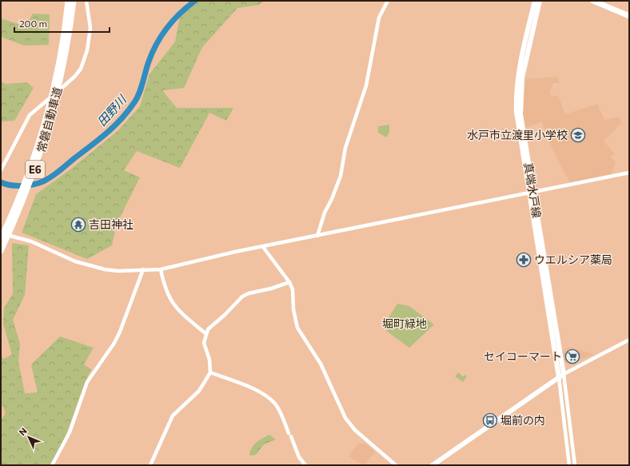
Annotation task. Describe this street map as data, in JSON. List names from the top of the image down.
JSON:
{
  "streets": {
    "highway": ["常磐自動車道", "E6"],
    "main road": ["真端水戸線"]
  },
  "water": ["田野川"],
  "parks": ["堀町緑地"],
  "places": {
    "school or university": ["水戸市立渡里小学校"],
    "temple": ["吉田神社"],
    "pharmacy": ["ウエルシア薬局"],
    "supermarket": ["セイコーマート"],
    "bus stop": ["堀前の内"]
  },
  "scale_bar": "200 m",
  "north": "top left"
}
